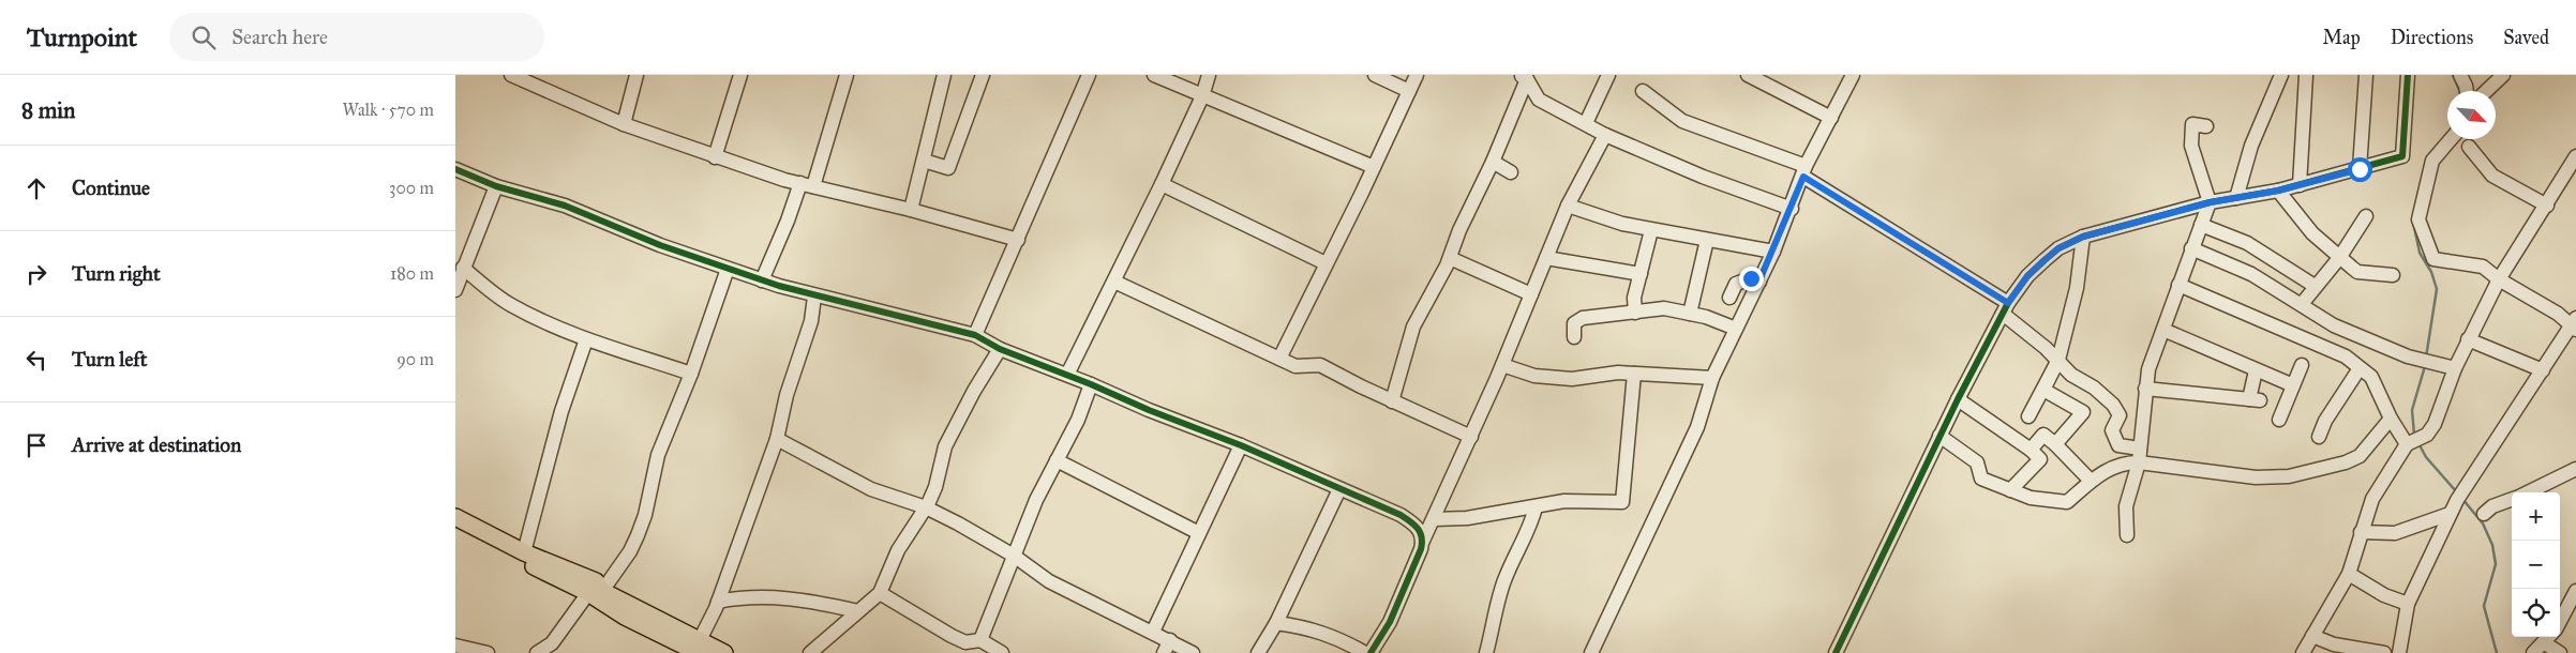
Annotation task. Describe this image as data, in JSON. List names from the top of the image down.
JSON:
{
  "north": "bottom right",
  "page": {
    "header": "Turnpoint",
    "search": "Search here",
    "nav": ["Map", "Directions", "Saved"],
    "heading": ["8 min", "Walk · 570 m"],
    "list": [
      ["Continue", "300 m"],
      ["Turn right", "180 m"],
      ["Turn left", "90 m"],
      "Arrive at destination"
    ],
    "map_buttons": ["+", "−"]
  }
}
